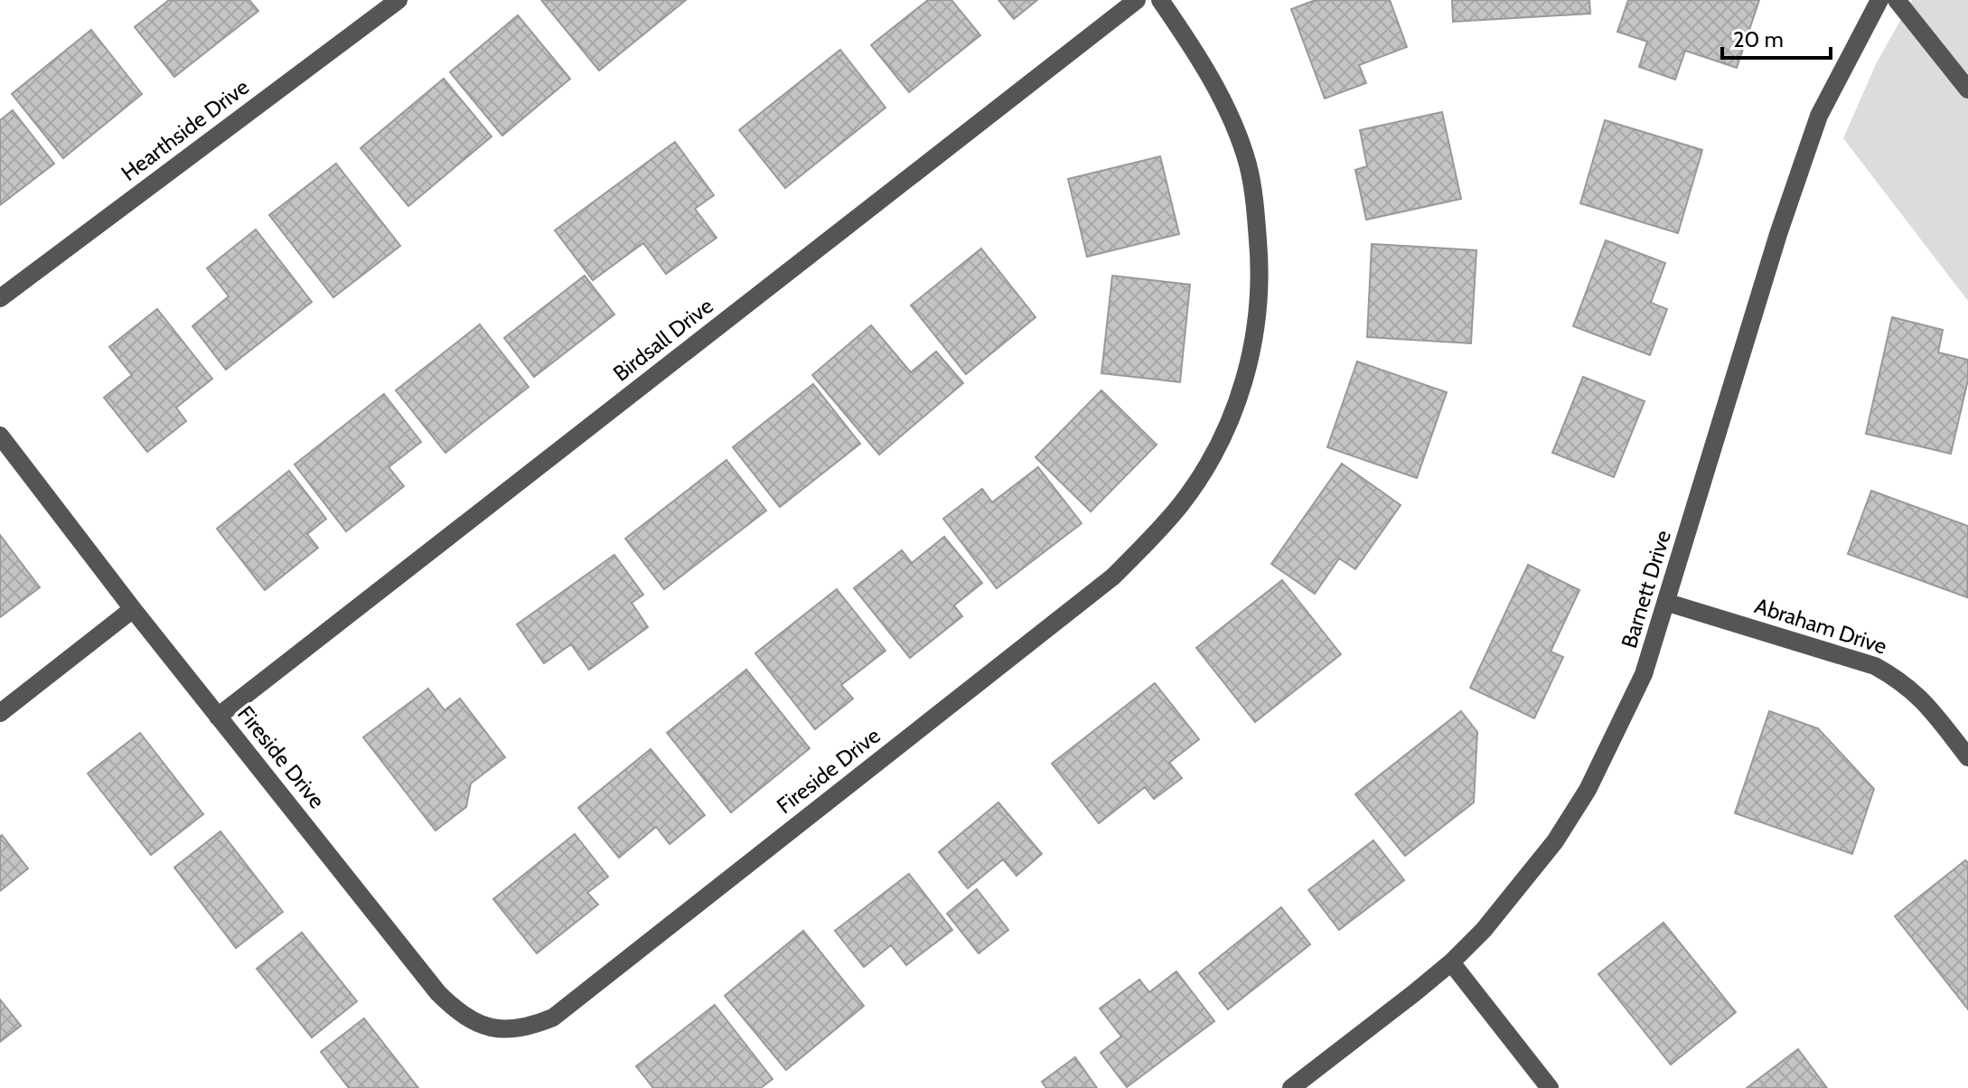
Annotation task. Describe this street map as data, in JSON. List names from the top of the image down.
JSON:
{
  "streets": {
    "street": [
      "Hearthside Drive",
      "Birdsall Drive",
      "Barnett Drive",
      "Abraham Drive",
      "Fireside Drive"
    ]
  },
  "crossings": [
    ["Birdsall Drive", "Fireside Drive"],
    ["Barnett Drive", "Abraham Drive"]
  ],
  "scale_bar": "20 m"
}
